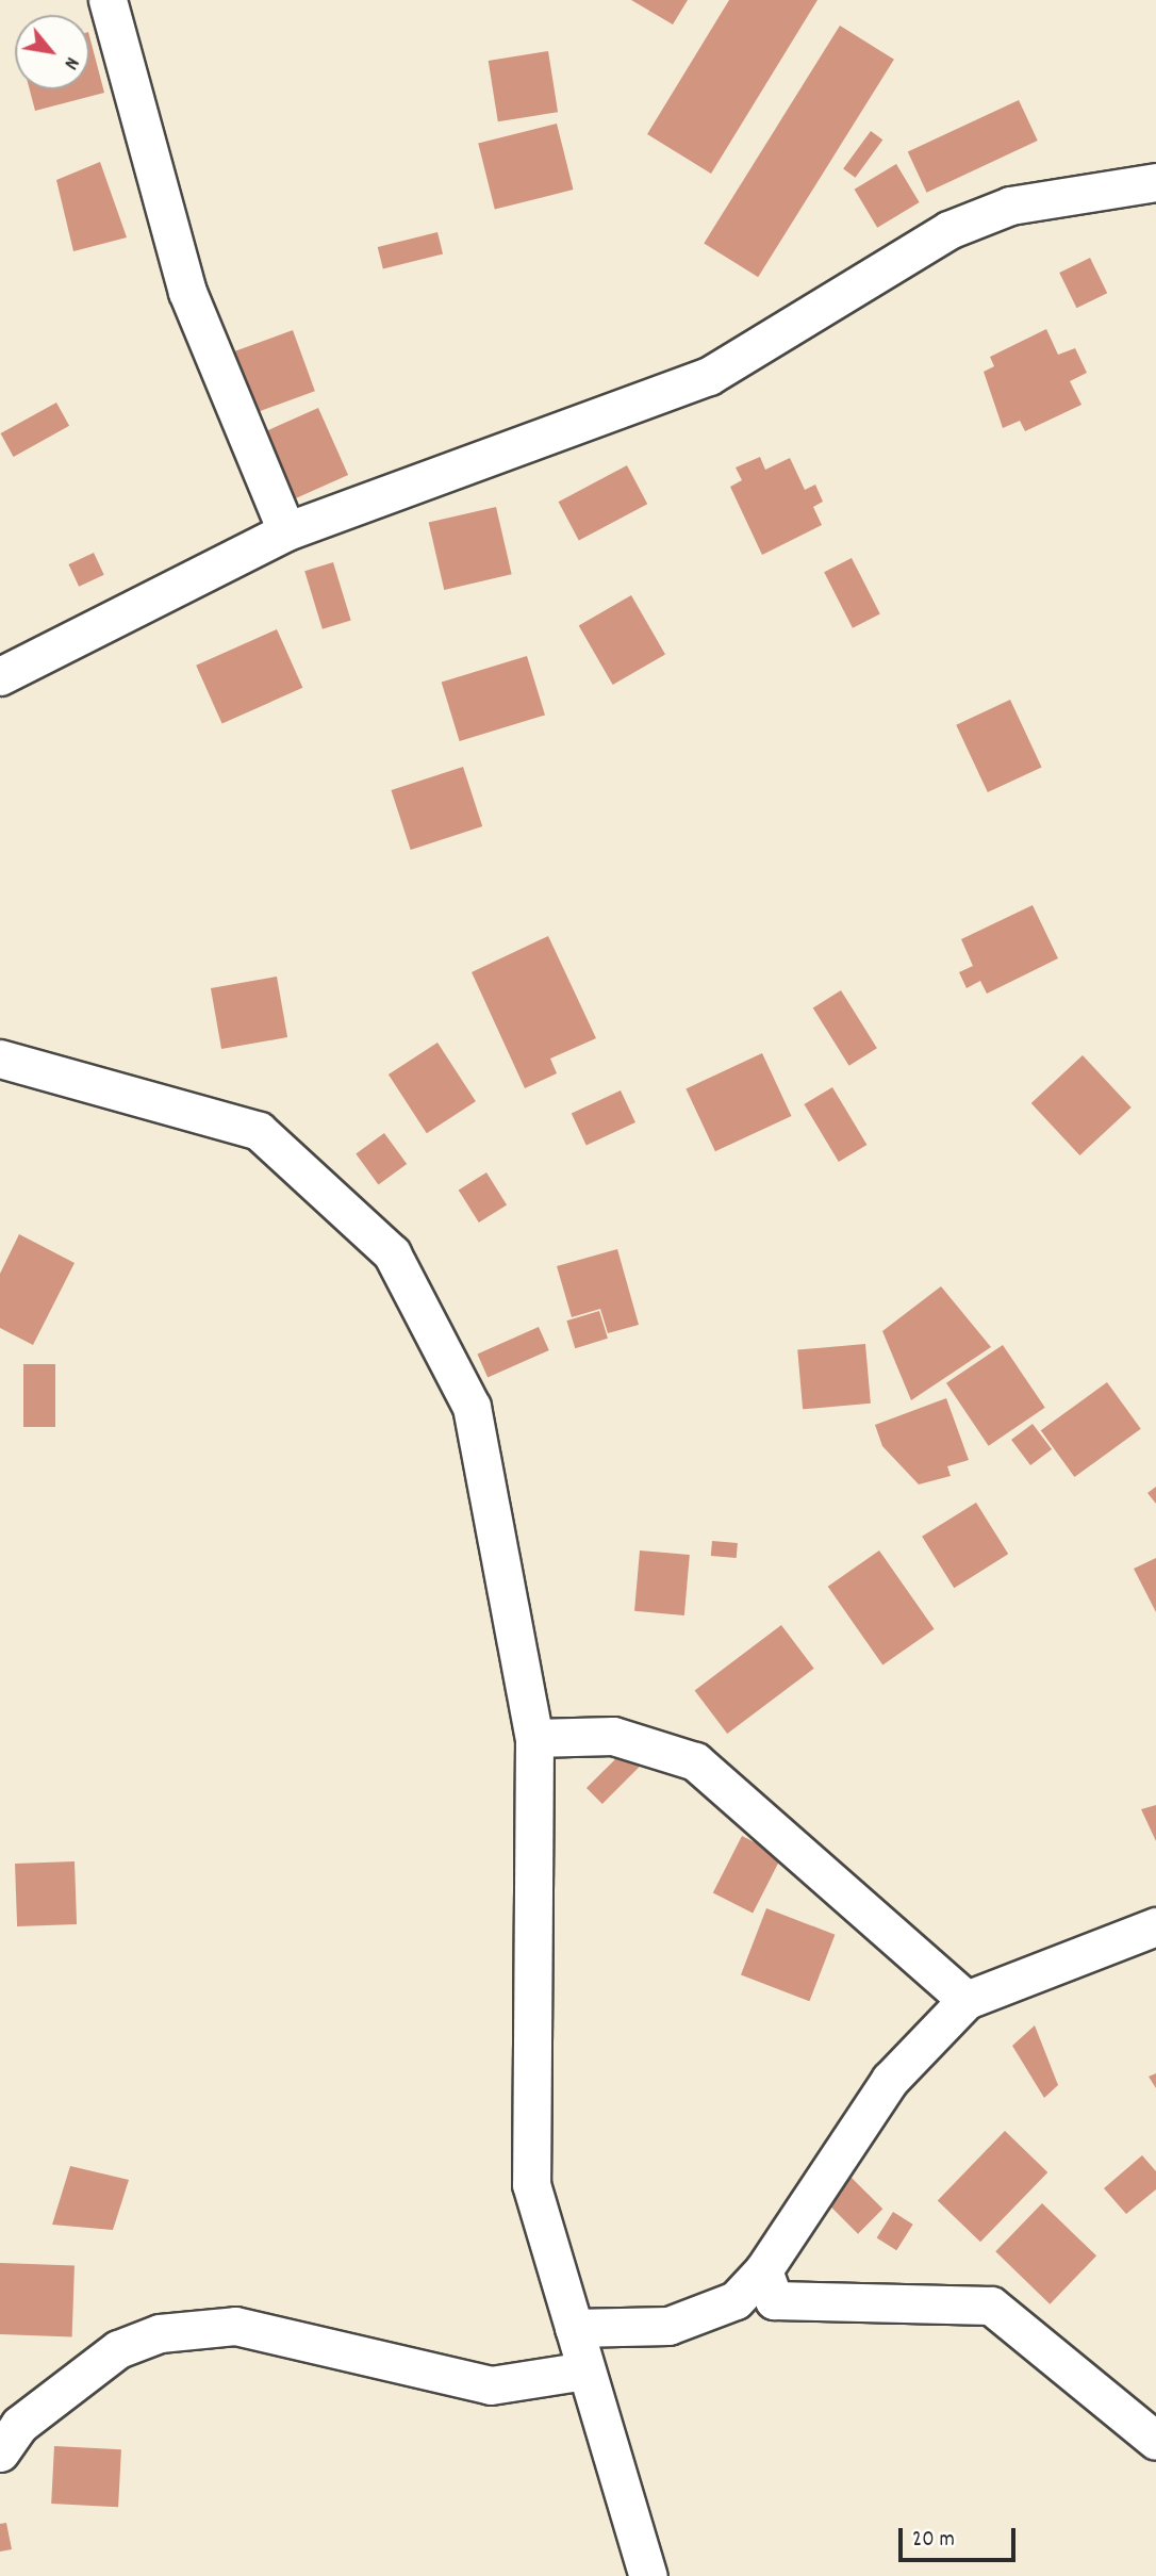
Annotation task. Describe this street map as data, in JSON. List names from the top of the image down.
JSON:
{
  "scale_bar": "20 m",
  "north": "bottom right"
}
